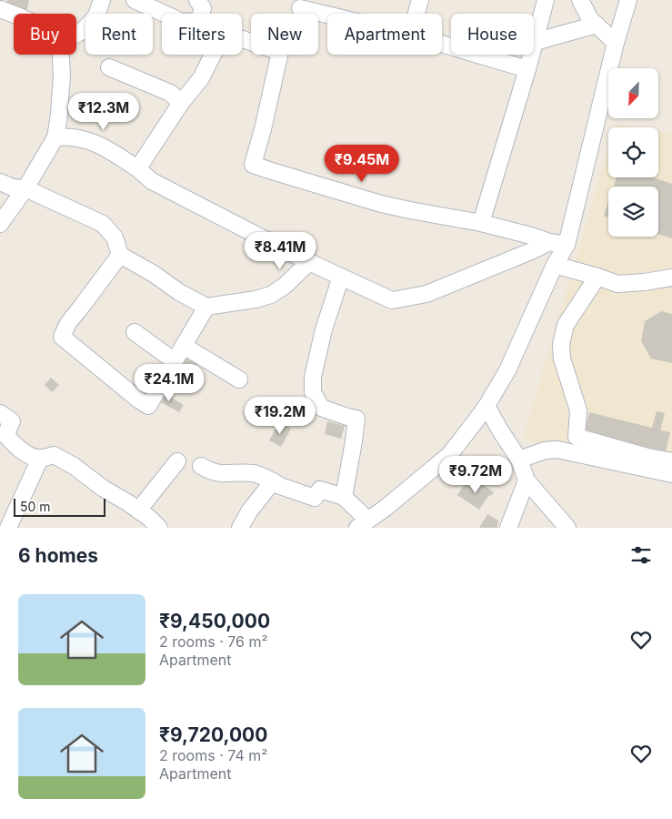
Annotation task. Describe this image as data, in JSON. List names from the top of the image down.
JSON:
{
  "scale_bar": "50 m",
  "north": "bottom left",
  "page": {
    "chip": [
      "Buy",
      "Rent",
      "Filters",
      "New",
      "Apartment",
      "House"
    ],
    "price": [
      "₹12.3M",
      "₹9.45M",
      "₹8.41M",
      "₹24.1M",
      "₹19.2M",
      "₹9.72M"
    ],
    "scale": "50 m",
    "heading": "6 homes",
    "list": [
      {
        "name": "₹9,450,000",
        "note": "2 rooms · 76 m² · Apartment"
      },
      {
        "name": "₹9,720,000",
        "note": "2 rooms · 74 m² · Apartment"
      }
    ]
  }
}
